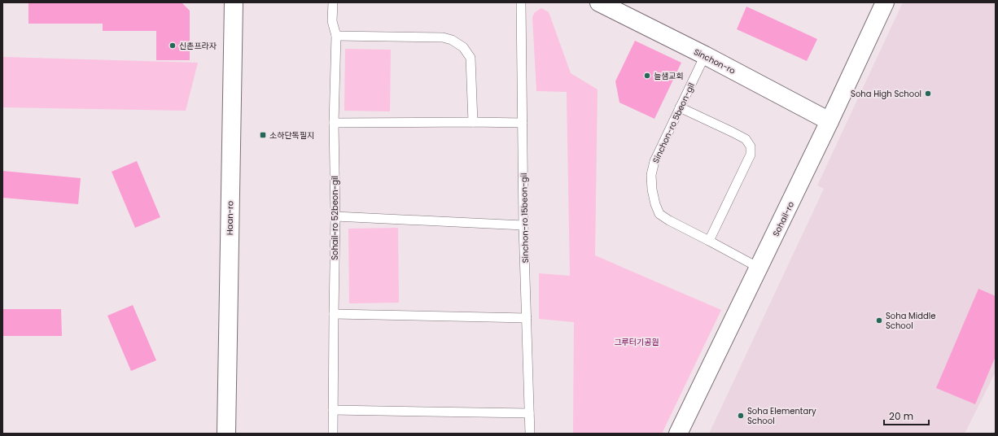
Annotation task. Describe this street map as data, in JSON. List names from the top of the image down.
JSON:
{
  "streets": {
    "street": ["Sinchon-ro", "Haan-ro", "Sohail-ro"],
    "lane": ["Sinchon-ro 5beon-gil", "Sohail-ro 52beon-gil", "Sinchon-ro 15beon-gil"]
  },
  "crossings": [
    ["Sinchon-ro", "Sinchon-ro 5beon-gil"],
    ["Sinchon-ro", "Sohail-ro"],
    ["Sinchon-ro 5beon-gil", "Sohail-ro"]
  ],
  "parks": ["그루터기공원"],
  "places": {
    "other": [
      "신촌프라자",
      "늘샘교회",
      "Soha High School",
      "Soha Middle School",
      "Soha Elementary School"
    ],
    "transit": ["소하단독필지"]
  },
  "scale_bar": "20 m"
}
